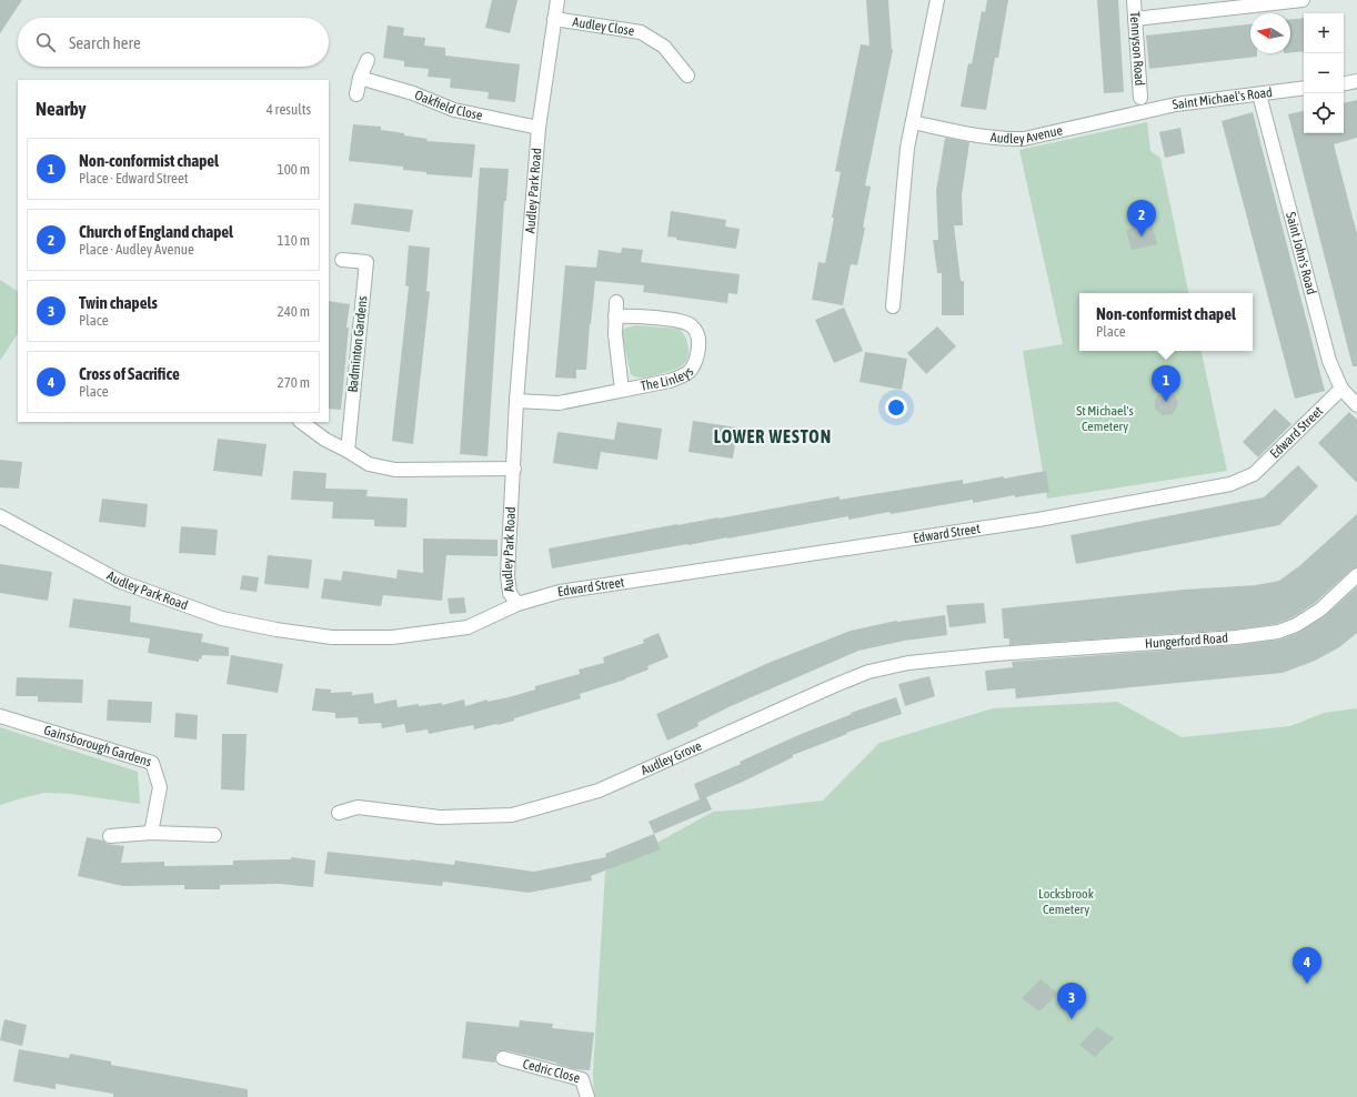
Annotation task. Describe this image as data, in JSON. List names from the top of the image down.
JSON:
{
  "streets": {
    "street": [
      "Audley Close",
      "Tennyson Road",
      "Saint Michael's Road",
      "Oakfield Close",
      "Audley Avenue",
      "Audley Park Road",
      "Saint John's Road",
      "Badminton Gardens",
      "The Linleys",
      "Edward Street",
      "Hungerford Road",
      "Gainsborough Gardens",
      "Audley Grove",
      "Cedric Close"
    ]
  },
  "crossings": [
    ["Audley Close", "Audley Park Road"],
    ["Saint Michael's Road", "Audley Avenue"],
    ["Saint Michael's Road", "Saint John's Road"],
    ["Oakfield Close", "Audley Park Road"],
    ["Audley Park Road", "The Linleys"],
    ["Audley Park Road", "Edward Street"],
    ["Saint John's Road", "Edward Street"],
    ["Hungerford Road", "Audley Grove"]
  ],
  "districts": ["LOWER WESTON"],
  "parks": ["St Michael's Cemetery", "Locksbrook Cemetery"],
  "north": "left",
  "page": {
    "map_buttons": ["+", "−"],
    "search": "Search here",
    "heading": ["Nearby", "4 results"],
    "list": [
      {
        "mark": "1",
        "name": "Non-conformist chapel",
        "note": "Place · Edward Street",
        "value": "100 m"
      },
      {
        "mark": "2",
        "name": "Church of England chapel",
        "note": "Place · Audley Avenue",
        "value": "110 m"
      },
      {
        "mark": "3",
        "name": "Twin chapels",
        "note": "Place",
        "value": "240 m"
      },
      {
        "mark": "4",
        "name": "Cross of Sacrifice",
        "note": "Place",
        "value": "270 m"
      }
    ],
    "pins": [
      "2",
      "1",
      "4",
      "3"
    ],
    "popup": ["Non-conformist chapel", "Place"]
  }
}
